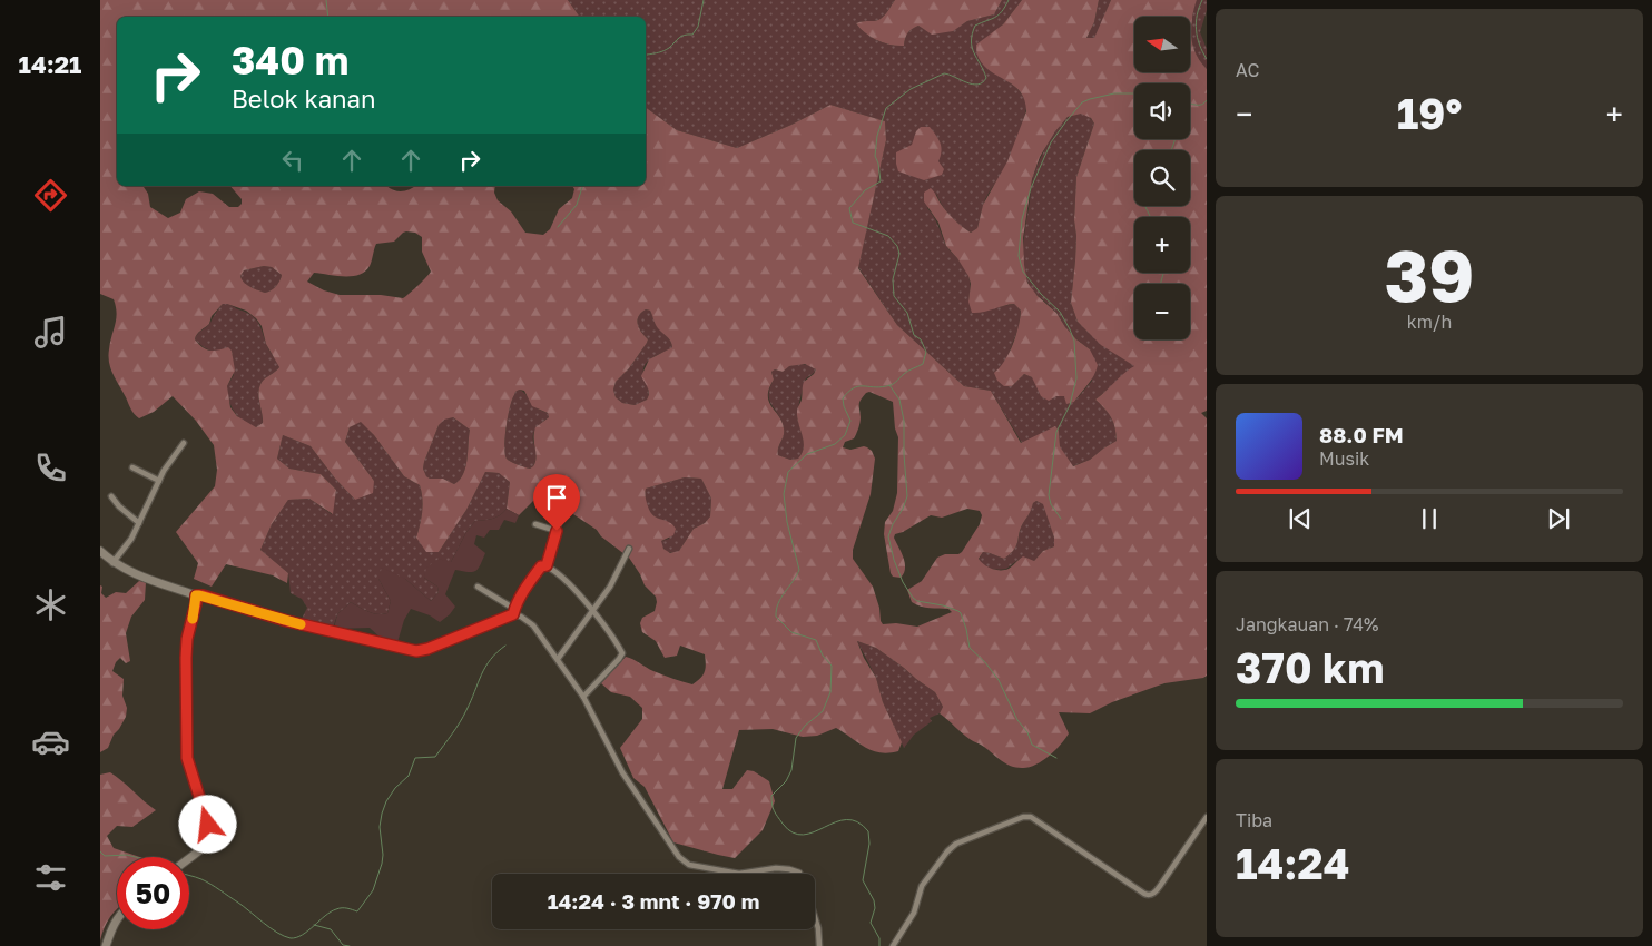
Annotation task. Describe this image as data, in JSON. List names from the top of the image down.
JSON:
{
  "north": "left",
  "page": {
    "tabs": "14:21",
    "tile": [
      "AC",
      ["39", "km/h"],
      ["Jangkauan · 74%", "370 km"],
      ["Tiba", "14:24"]
    ],
    "map_buttons": ["+", "−"],
    "turn": ["340 m", "Belok kanan"],
    "heat": ["−", "19°", "+"],
    "song": ["88.0 FM", "Musik"],
    "limit": "50",
    "trip": "14:24 · 3 mnt · 970 m"
  }
}
